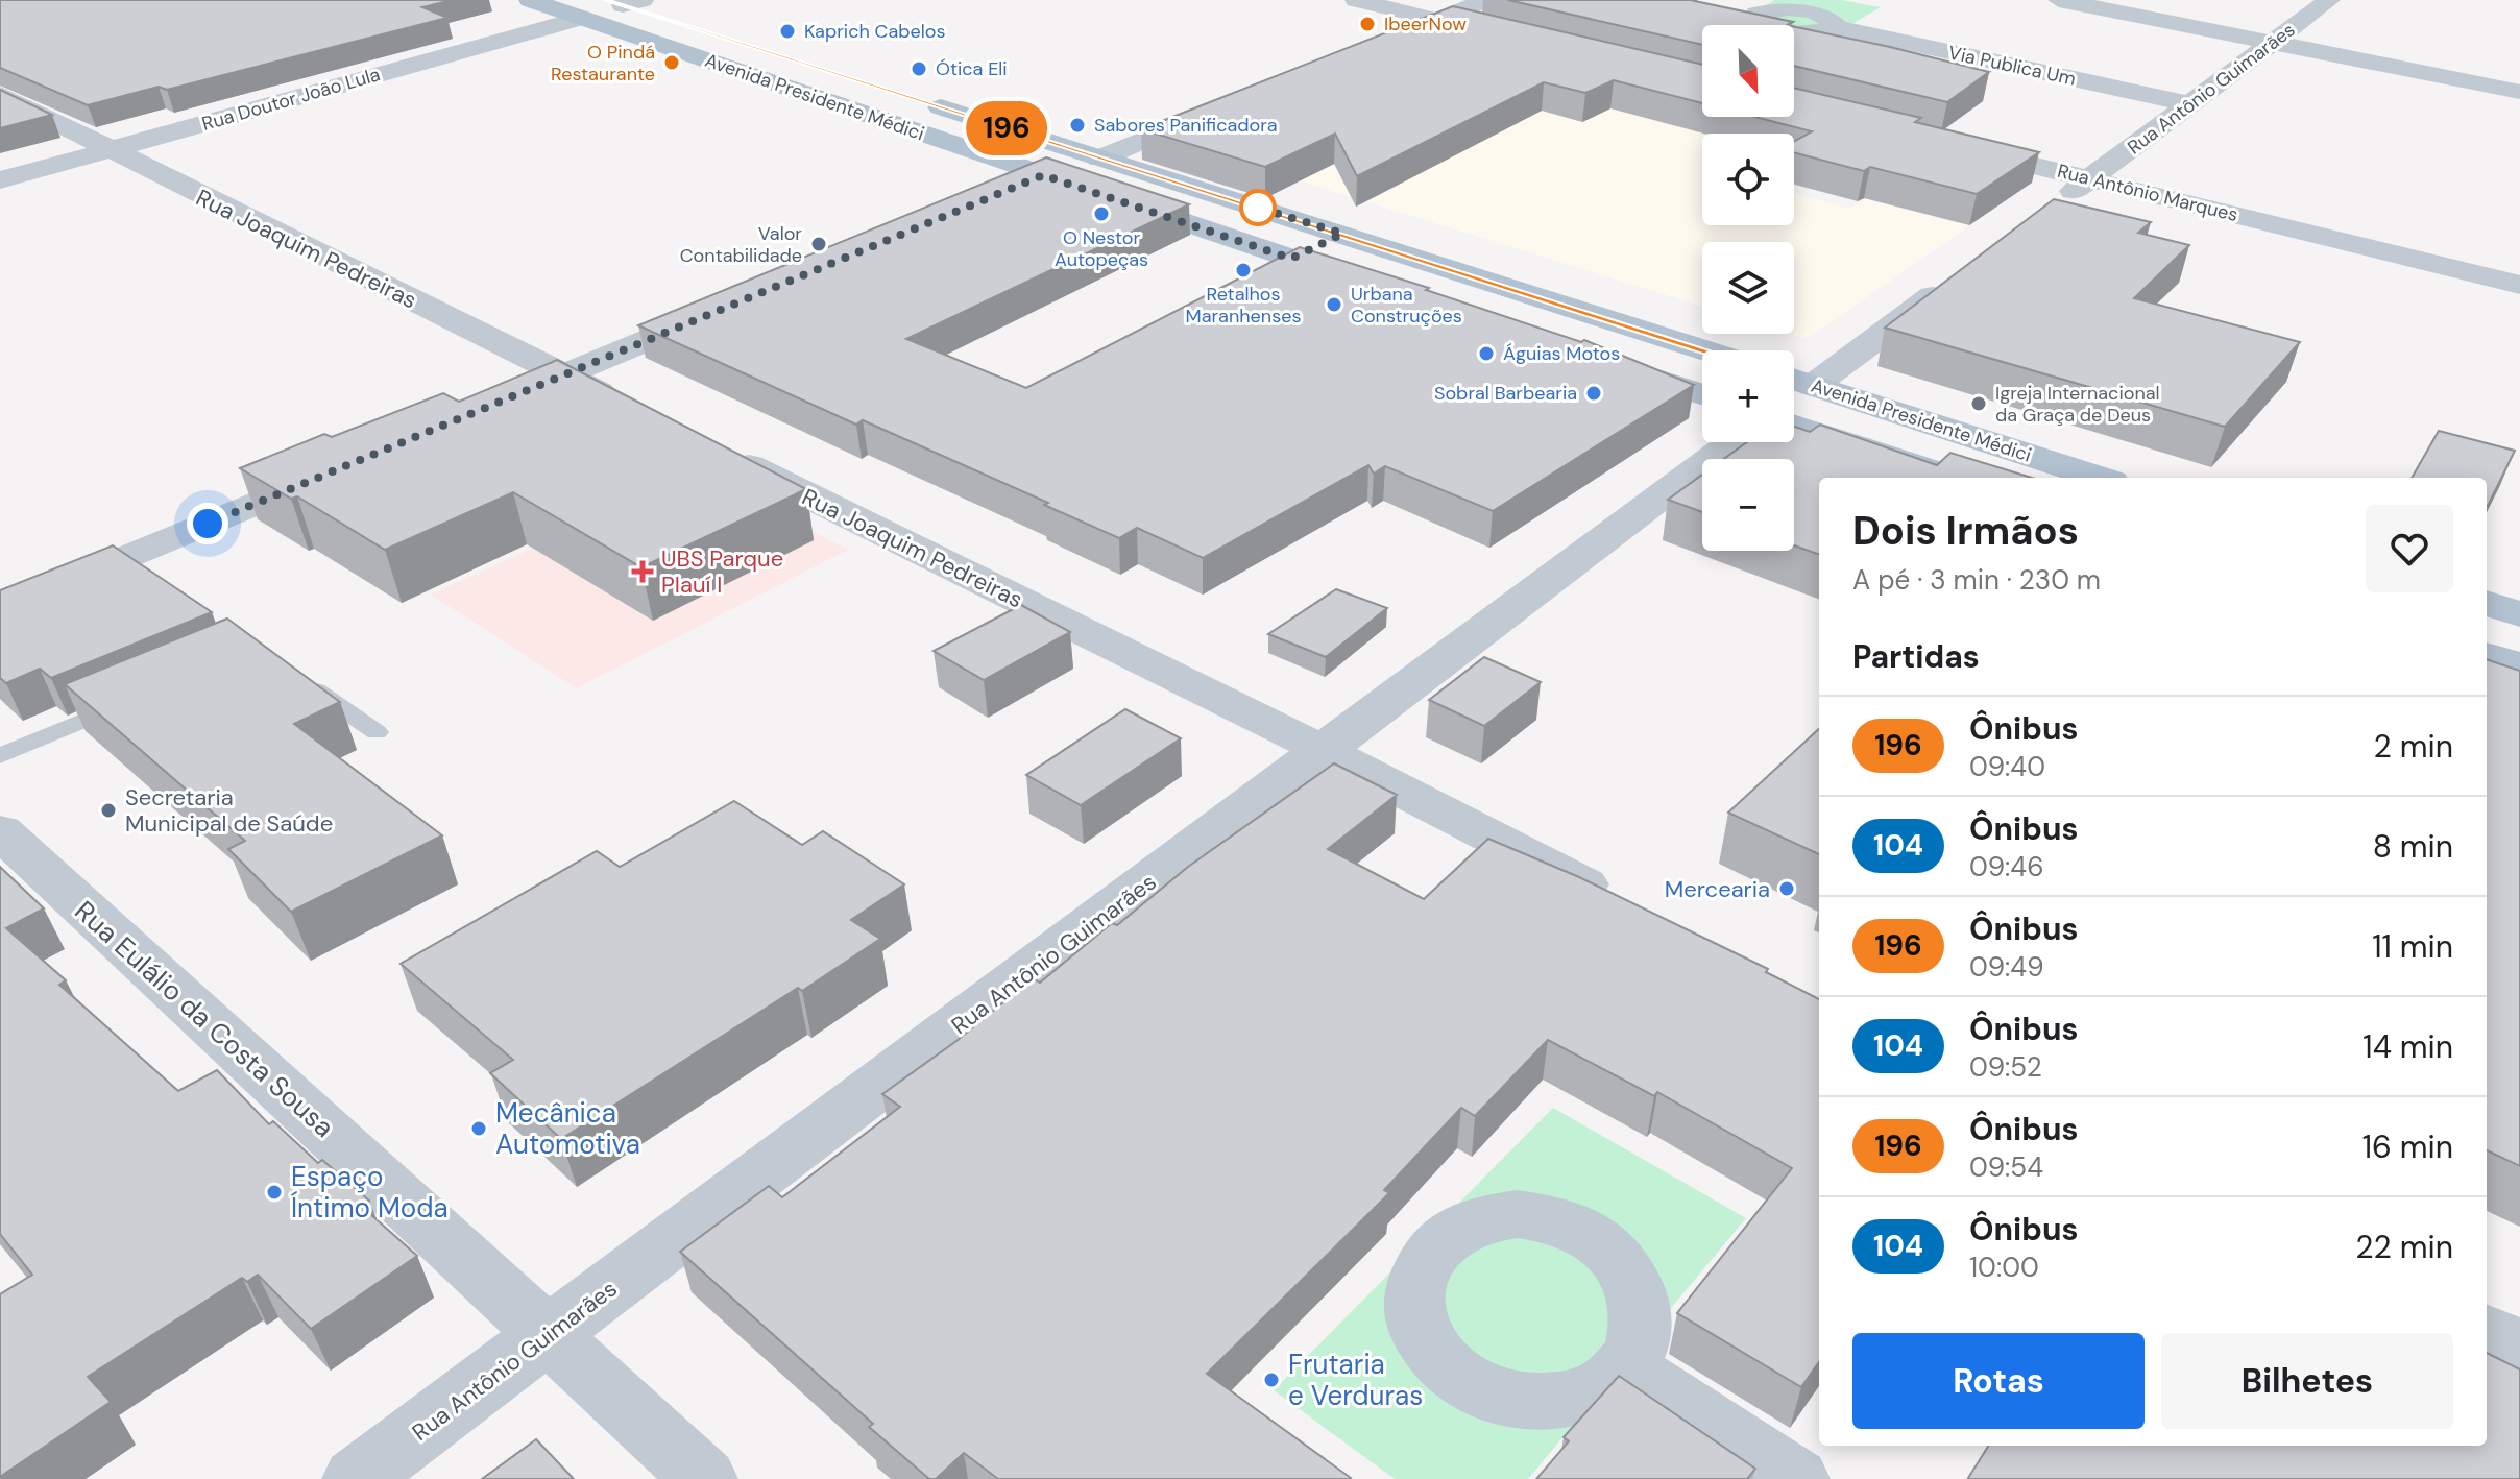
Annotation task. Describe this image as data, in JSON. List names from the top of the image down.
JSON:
{
  "streets": {
    "main road": ["Avenida Presidente Médici"],
    "street": [
      "Via Publica Um",
      "Rua Antônio Guimarães",
      "Rua Doutor João Lula",
      "Rua Antônio Marques",
      "Rua Joaquim Pedreiras",
      "Rua Eulálio da Costa Sousa"
    ]
  },
  "crossings": [
    ["Via Publica Um", "Rua Antônio Guimarães"],
    ["Rua Antônio Guimarães", "Rua Antônio Marques"],
    ["Rua Antônio Guimarães", "Rua Joaquim Pedreiras"],
    ["Rua Antônio Guimarães", "Rua Eulálio da Costa Sousa"],
    ["Avenida Presidente Médici", "Rua Doutor João Lula"],
    ["Rua Doutor João Lula", "Rua Joaquim Pedreiras"]
  ],
  "places": {
    "other": [
      "IbeerNow",
      "Kaprich Cabelos",
      "O Pindá Restaurante",
      "Ótica Eli",
      "Sabores Panificadora",
      "O Nestor Autopeças",
      "Valor Contabilidade",
      "Retalhos Maranhenses",
      "Urbana Construções",
      "Águias Motos",
      "Sobral Barbearia",
      "Igreja Internacional da Graça de Deus",
      "Secretaria Municipal de Saúde",
      "Mercearia",
      "Mecânica Automotiva",
      "Espaço Íntimo Moda",
      "Frutaria e Verduras"
    ],
    "health": ["UBS Parque PIauí I"]
  },
  "lines": ["bus line 196"],
  "north": "bottom right",
  "page": {
    "on_map": "196",
    "map_buttons": ["+", "−"],
    "heading": [
      ["Dois Irmãos", "A pé · 3 min · 230 m"],
      "Partidas"
    ],
    "list": [
      {
        "mark": "196",
        "name": "Ônibus",
        "note": "09:40",
        "value": "2 min"
      },
      {
        "mark": "104",
        "name": "Ônibus",
        "note": "09:46",
        "value": "8 min"
      },
      {
        "mark": "196",
        "name": "Ônibus",
        "note": "09:49",
        "value": "11 min"
      },
      {
        "mark": "104",
        "name": "Ônibus",
        "note": "09:52",
        "value": "14 min"
      },
      {
        "mark": "196",
        "name": "Ônibus",
        "note": "09:54",
        "value": "16 min"
      },
      {
        "mark": "104",
        "name": "Ônibus",
        "note": "10:00",
        "value": "22 min"
      }
    ],
    "buttons": ["Rotas", "Bilhetes"]
  }
}
